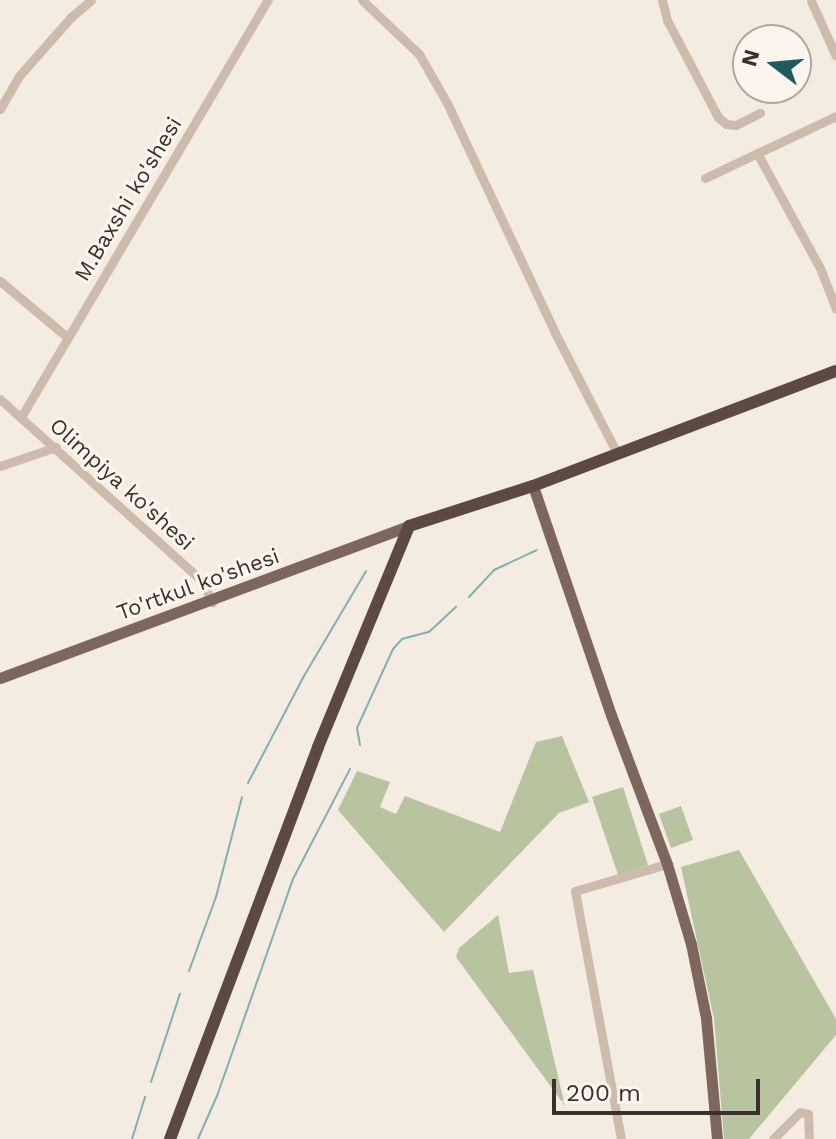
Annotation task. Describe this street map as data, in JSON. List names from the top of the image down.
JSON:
{
  "streets": {
    "main road": ["To'rtkul ko'shesi"],
    "street": ["M.Baxshi ko'shesi", "Olimpiya ko'shesi"]
  },
  "crossings": [
    ["M.Baxshi ko'shesi", "Olimpiya ko'shesi"],
    ["Olimpiya ko'shesi", "To'rtkul ko'shesi"]
  ],
  "scale_bar": "200 m",
  "north": "left"
}
